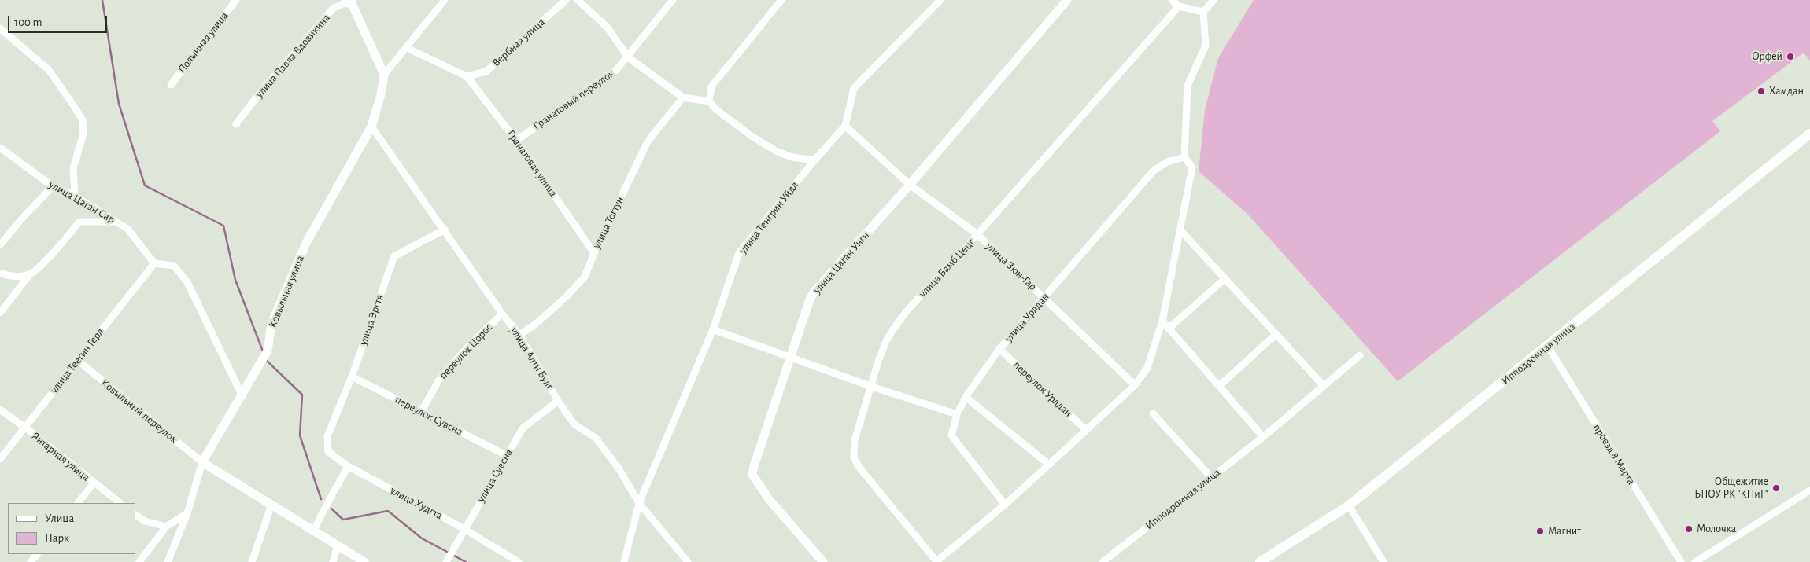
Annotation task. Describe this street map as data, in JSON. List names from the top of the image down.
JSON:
{
  "streets": {
    "main road": ["Ипподромная улица"],
    "street": [
      "Полынная улица",
      "Вербная улица",
      "улица Павла Вдовикина",
      "Гранатовый переулок",
      "Гранатовая улица",
      "улица Цаган Сар",
      "улица Тенгрин Уйдл",
      "улица Тогтун",
      "улица Цаган Унгн",
      "улица Зюн-Гар",
      "улица Бамб Цецг",
      "Ковыльная улица",
      "улица Урлдан",
      "улица Эргтя",
      "переулок Цорос",
      "улица Алтн Булг",
      "улица Теегин Герл",
      "переулок Урлдан",
      "Ковыльный переулок",
      "переулок Сувсна",
      "проезд 8 Марта",
      "Янтарная улица",
      "улица Сувсна",
      "улица Худгта"
    ]
  },
  "crossings": [
    ["Вербная улица", "Гранатовая улица"],
    ["Гранатовый переулок", "Гранатовая улица"],
    ["Гранатовая улица", "улица Тогтун"],
    ["улица Цаган Сар", "улица Теегин Герл"],
    ["улица Тенгрин Уйдл", "улица Зюн-Гар"],
    ["улица Тенгрин Уйдл", "улица Алтн Булг"],
    ["улица Тогтун", "улица Алтн Булг"],
    ["улица Цаган Унгн", "улица Зюн-Гар"],
    ["улица Зюн-Гар", "улица Бамб Цецг"],
    ["улица Зюн-Гар", "улица Урлдан"],
    ["Ковыльная улица", "улица Алтн Булг"],
    ["Ковыльная улица", "Ковыльный переулок"],
    ["улица Урлдан", "переулок Урлдан"],
    ["улица Эргтя", "улица Алтн Булг"],
    ["улица Эргтя", "переулок Сувсна"],
    ["улица Эргтя", "улица Худгта"],
    ["переулок Цорос", "улица Алтн Булг"],
    ["переулок Цорос", "переулок Сувсна"],
    ["Ипподромная улица", "проезд 8 Марта"],
    ["улица Алтн Булг", "улица Сувсна"],
    ["улица Теегин Герл", "Ковыльный переулок"],
    ["улица Теегин Герл", "Янтарная улица"],
    ["переулок Сувсна", "улица Сувсна"],
    ["улица Сувсна", "улица Худгта"]
  ],
  "places": [
    "Орфей",
    "Хамдан",
    "Общежитие БПОУ РК \"КНиГ\"",
    "Молочка",
    "Магнит"
  ],
  "legend": ["Улица", "Парк"],
  "scale_bar": "100 m"
}
